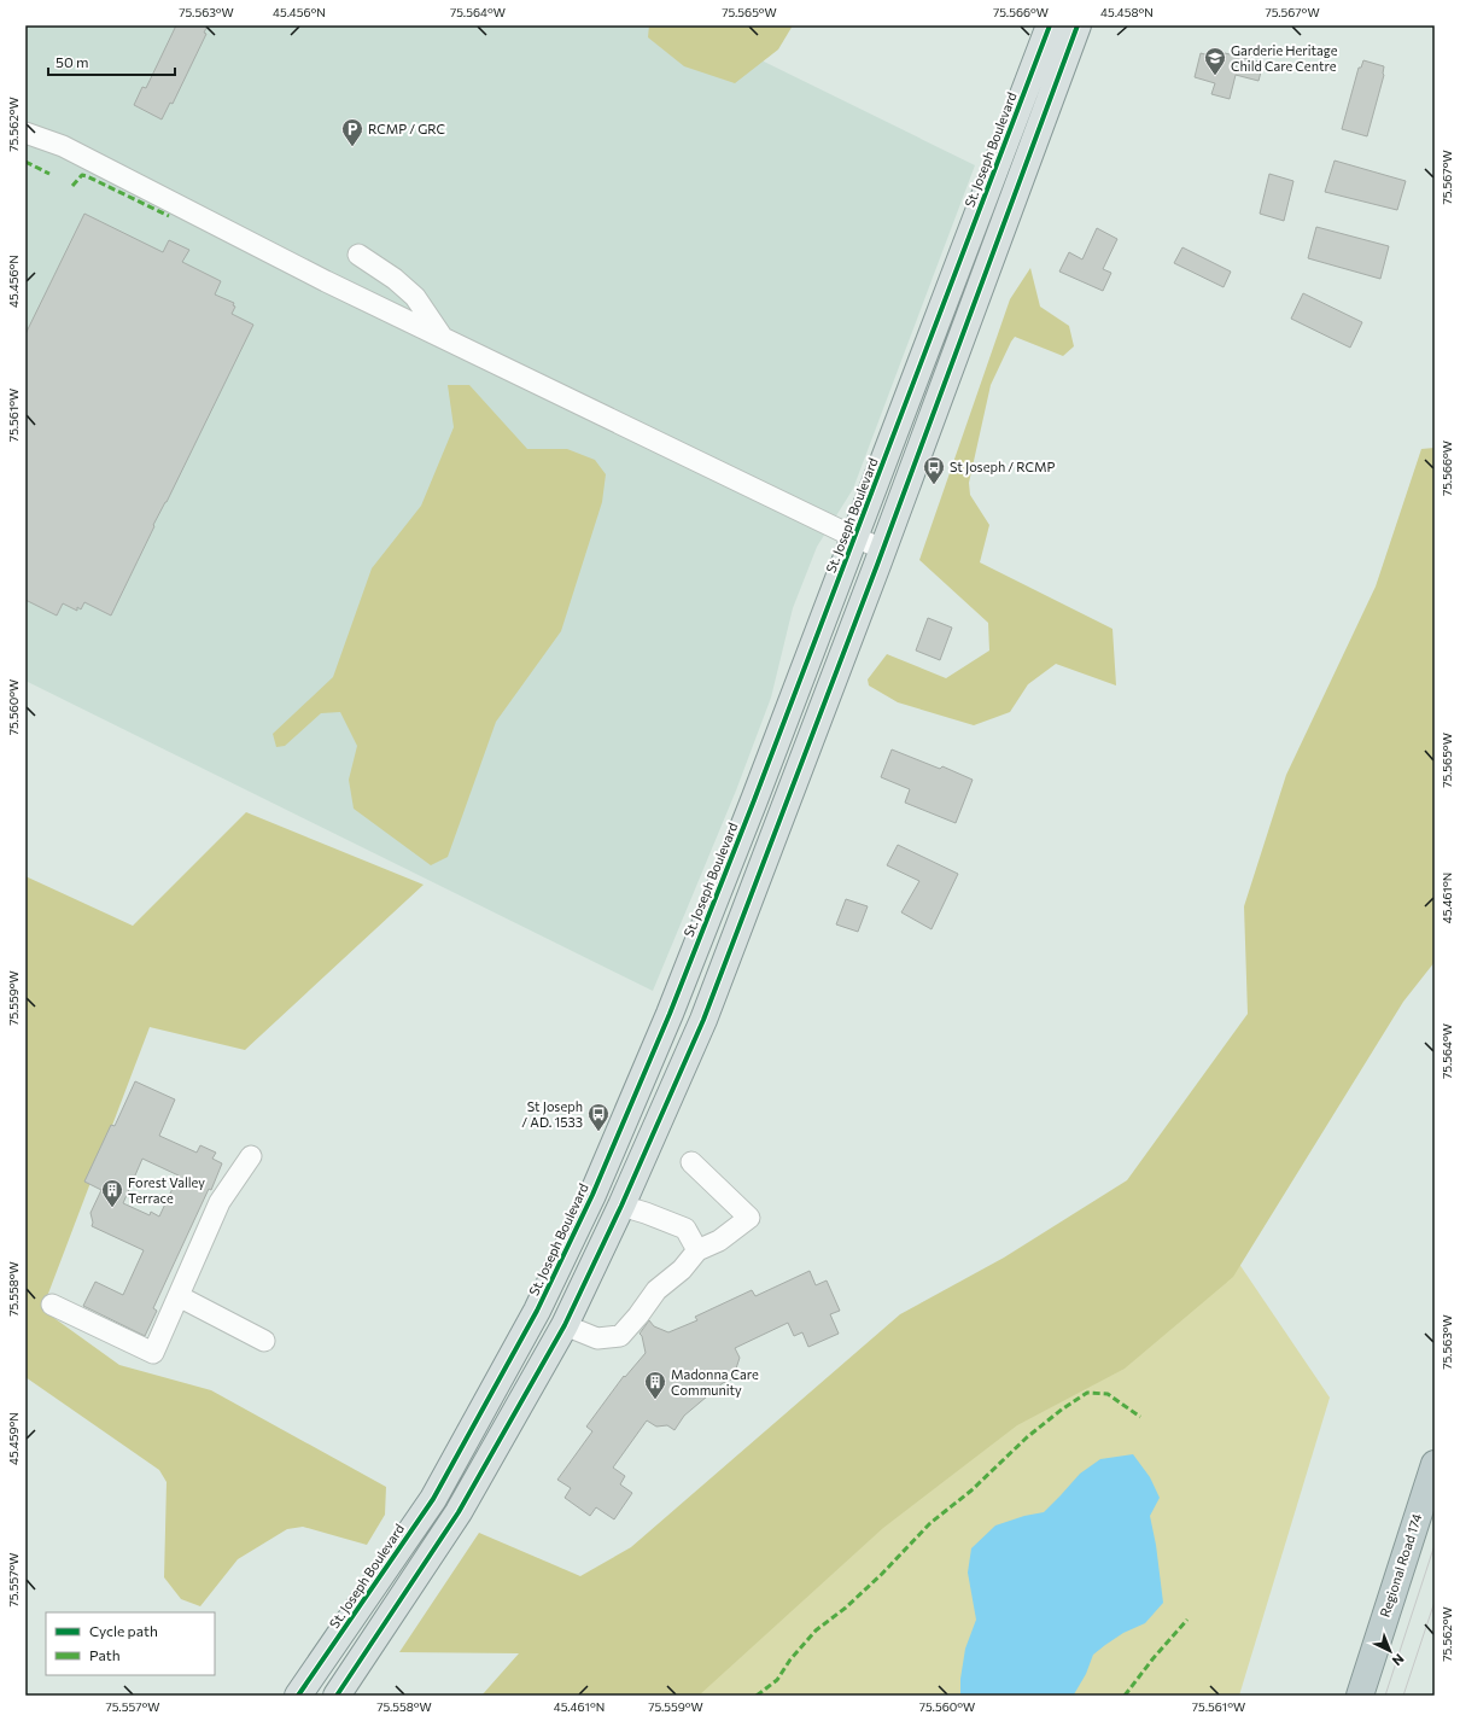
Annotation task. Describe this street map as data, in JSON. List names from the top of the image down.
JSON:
{
  "streets": {
    "highway": ["Regional Road 174"],
    "main road": ["St. Joseph Boulevard"]
  },
  "places": {
    "school or university": ["Garderie Heritage Child Care Centre"],
    "parking": ["RCMP / GRC"],
    "bus stop": ["St Joseph / RCMP", "St Joseph / AD. 1533"],
    "building": ["Forest Valley Terrace", "Madonna Care Community"]
  },
  "legend": ["Cycle path", "Path"],
  "scale_bar": "50 m",
  "north": "bottom right",
  "coordinates": [
    "75.563°W",
    "45.456°N",
    "75.564°W",
    "75.565°W",
    "75.566°W",
    "45.458°N",
    "75.567°W",
    "75.562°W",
    "75.561°W",
    "75.560°W",
    "45.461°N",
    "75.559°W",
    "75.558°W",
    "45.459°N",
    "75.557°W"
  ]
}
